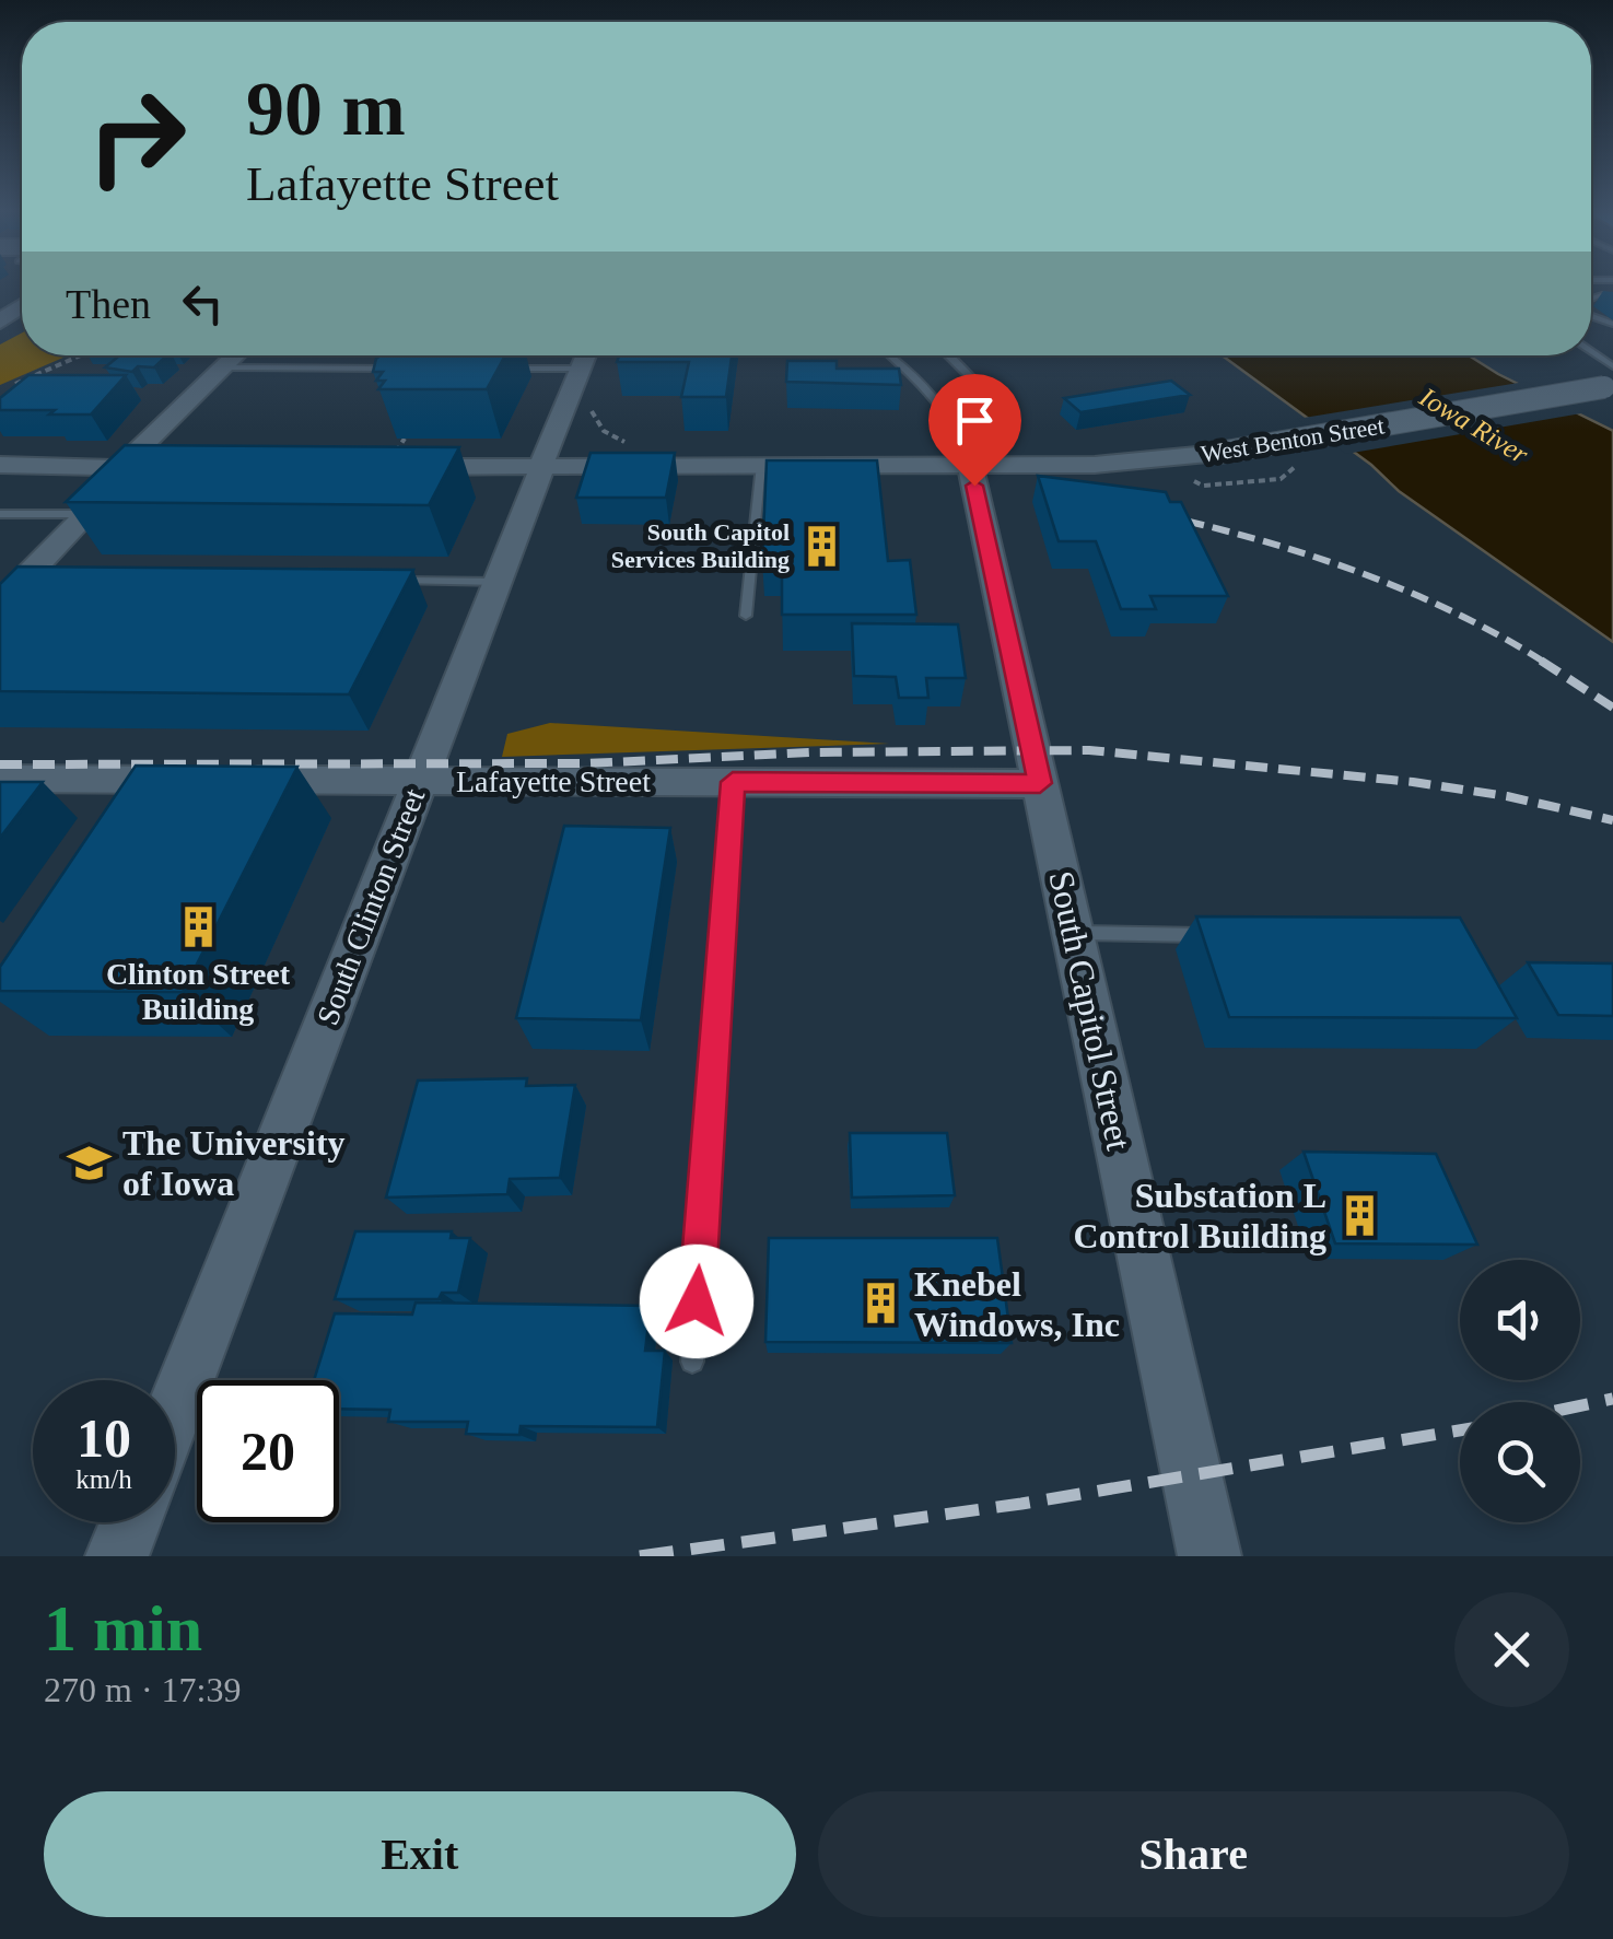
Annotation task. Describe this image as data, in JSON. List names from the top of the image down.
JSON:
{
  "streets": {
    "street": [
      "West Benton Street",
      "Lafayette Street",
      "South Clinton Street",
      "South Capitol Street"
    ]
  },
  "crossings": [
    ["West Benton Street", "South Capitol Street"],
    ["Lafayette Street", "South Clinton Street"],
    ["Lafayette Street", "South Capitol Street"]
  ],
  "water": ["Iowa River"],
  "places": {
    "building": [
      "South Capitol Services Building",
      "Clinton Street Building",
      "Substation L Control Building",
      "Knebel Windows, Inc"
    ],
    "school or university": ["The University of Iowa"]
  },
  "page": {
    "turn": ["90 m", "Lafayette Street"],
    "then": "Then",
    "speed": "10 km/h",
    "limit": "20",
    "heading": ["1 min", "270 m · 17:39"],
    "buttons": ["Exit", "Share"]
  }
}
